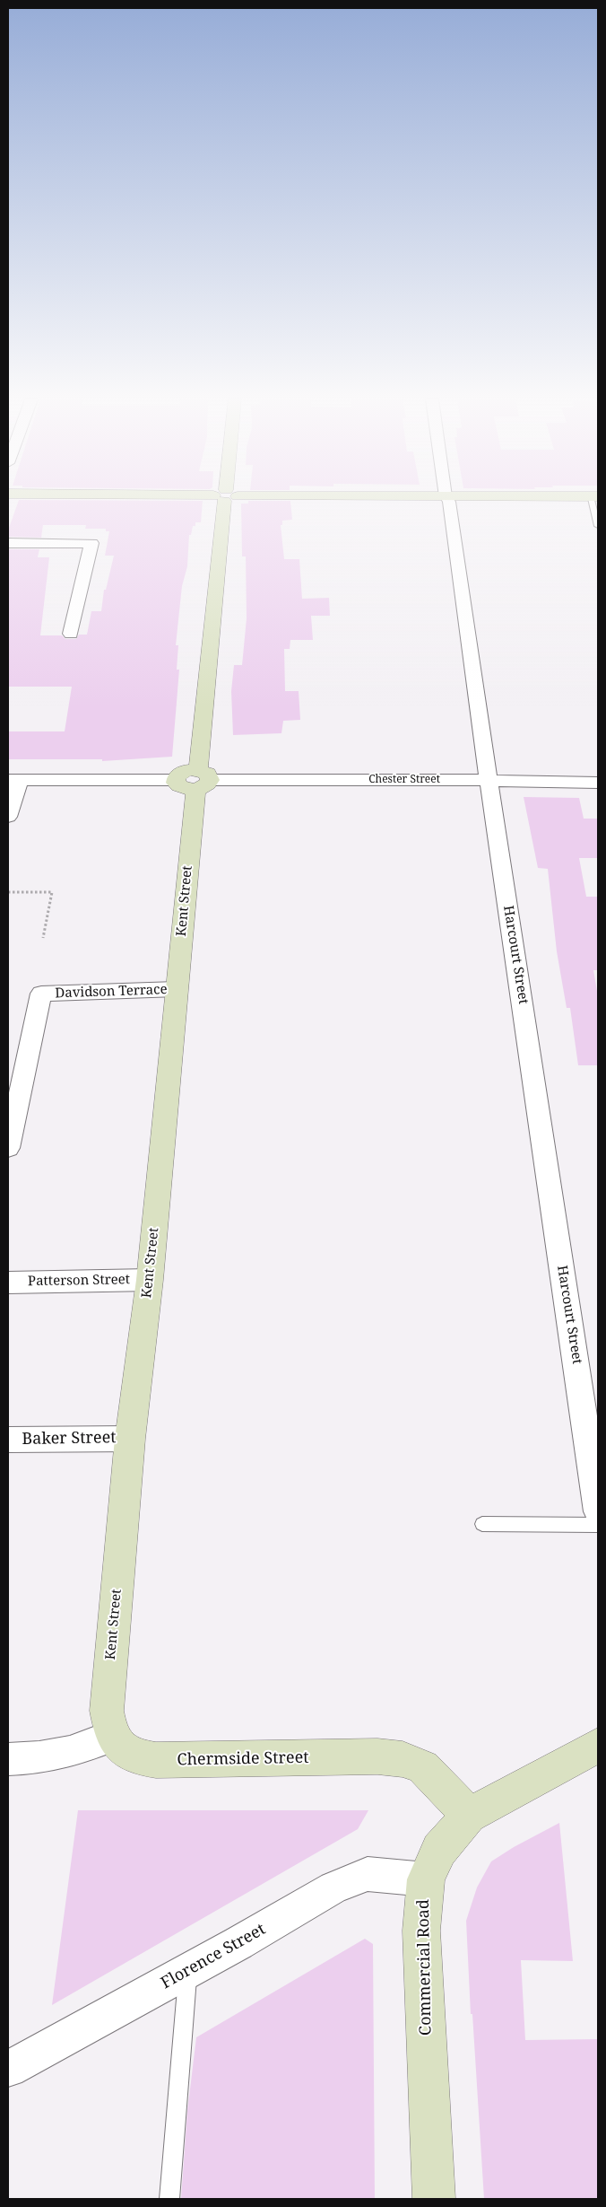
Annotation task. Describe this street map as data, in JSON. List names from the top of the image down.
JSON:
{
  "streets": {
    "street": [
      "Chester Street",
      "Kent Street",
      "Harcourt Street",
      "Davidson Terrace",
      "Patterson Street",
      "Baker Street",
      "Chermside Street",
      "Florence Street",
      "Commercial Road"
    ]
  },
  "crossings": [
    ["Chester Street", "Kent Street"],
    ["Chester Street", "Harcourt Street"],
    ["Kent Street", "Davidson Terrace"],
    ["Kent Street", "Patterson Street"],
    ["Kent Street", "Baker Street"],
    ["Kent Street", "Chermside Street"],
    ["Chermside Street", "Commercial Road"],
    ["Florence Street", "Commercial Road"]
  ]
}
